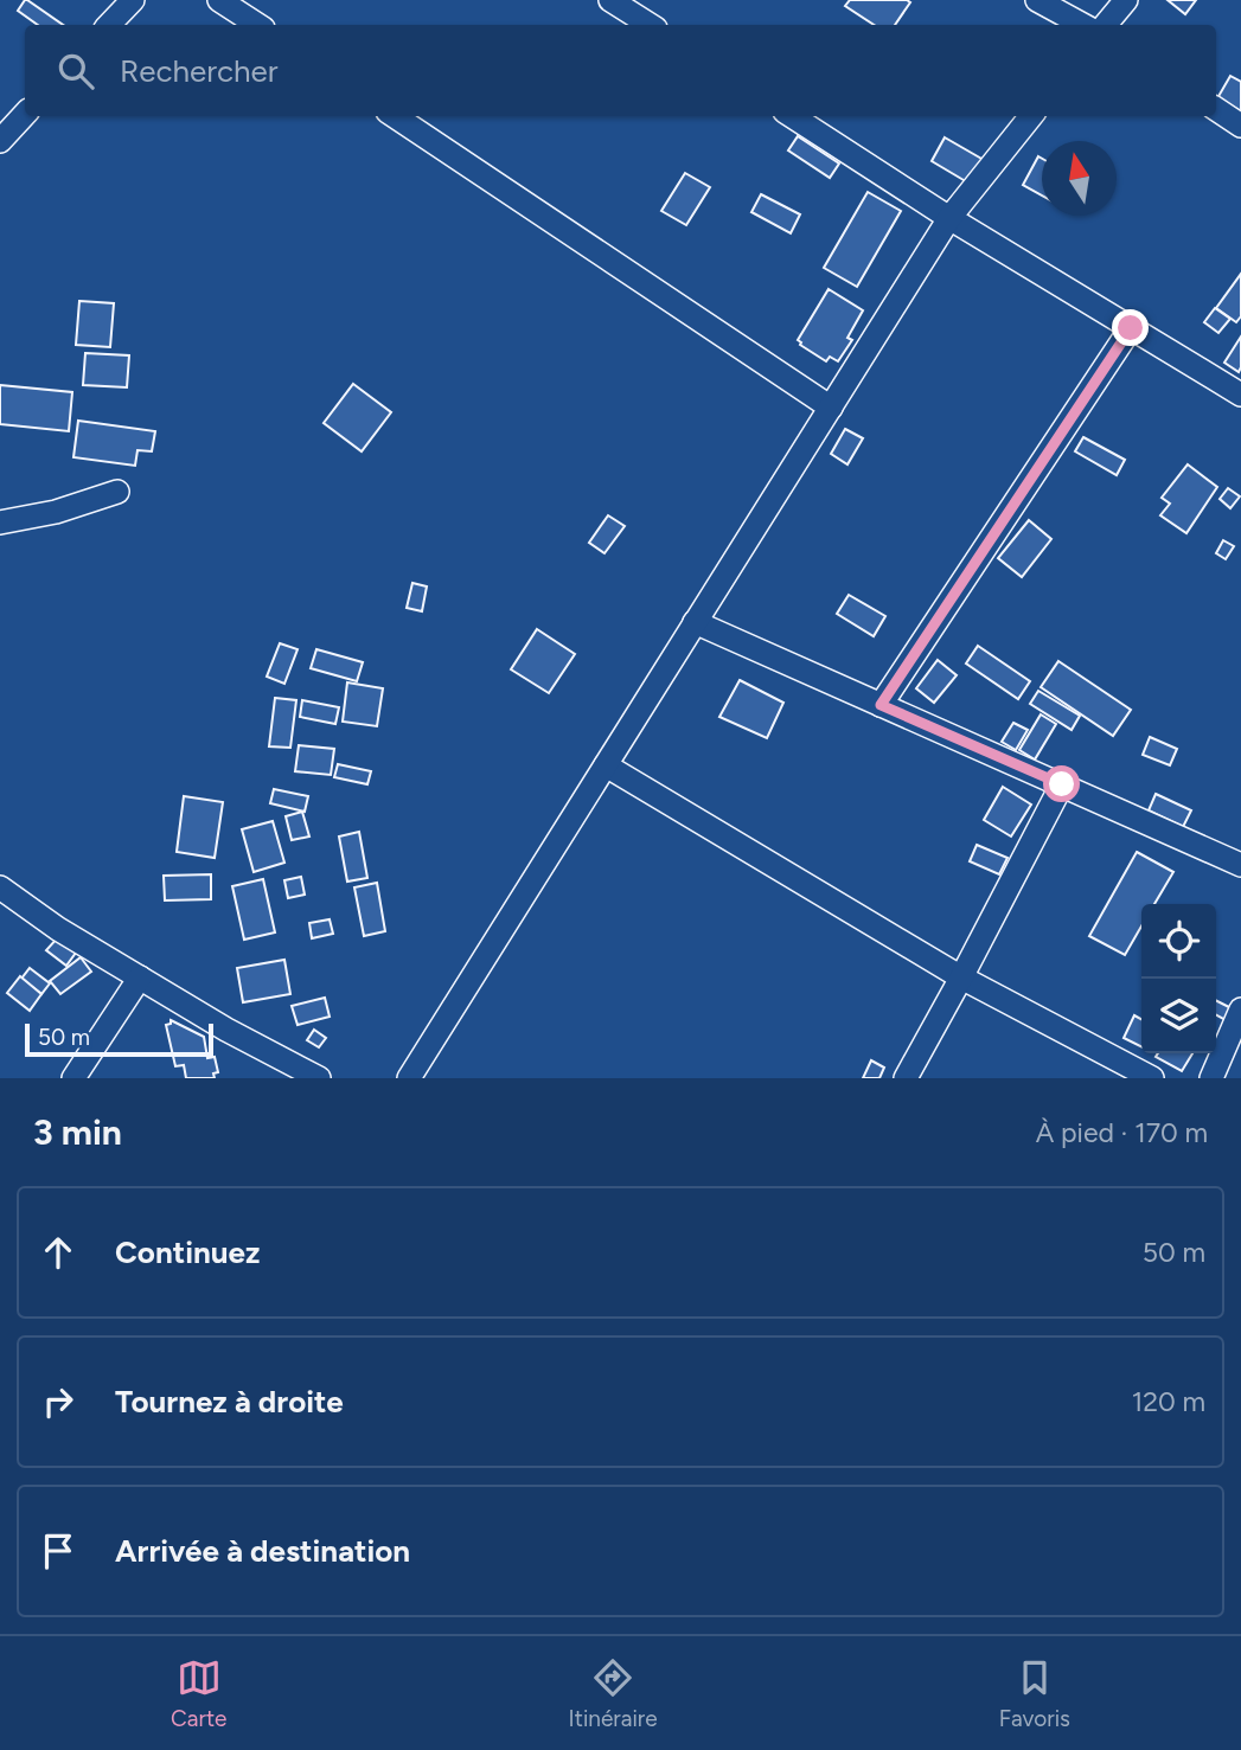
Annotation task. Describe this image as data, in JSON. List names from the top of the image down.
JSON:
{
  "scale_bar": "50 m",
  "north": "top",
  "page": {
    "search": "Rechercher",
    "scale": "50 m",
    "heading": ["3 min", "À pied · 170 m"],
    "list": [
      ["Continuez", "50 m"],
      ["Tournez à droite", "120 m"],
      "Arrivée à destination"
    ],
    "nav": ["Carte", "Itinéraire", "Favoris"]
  }
}
